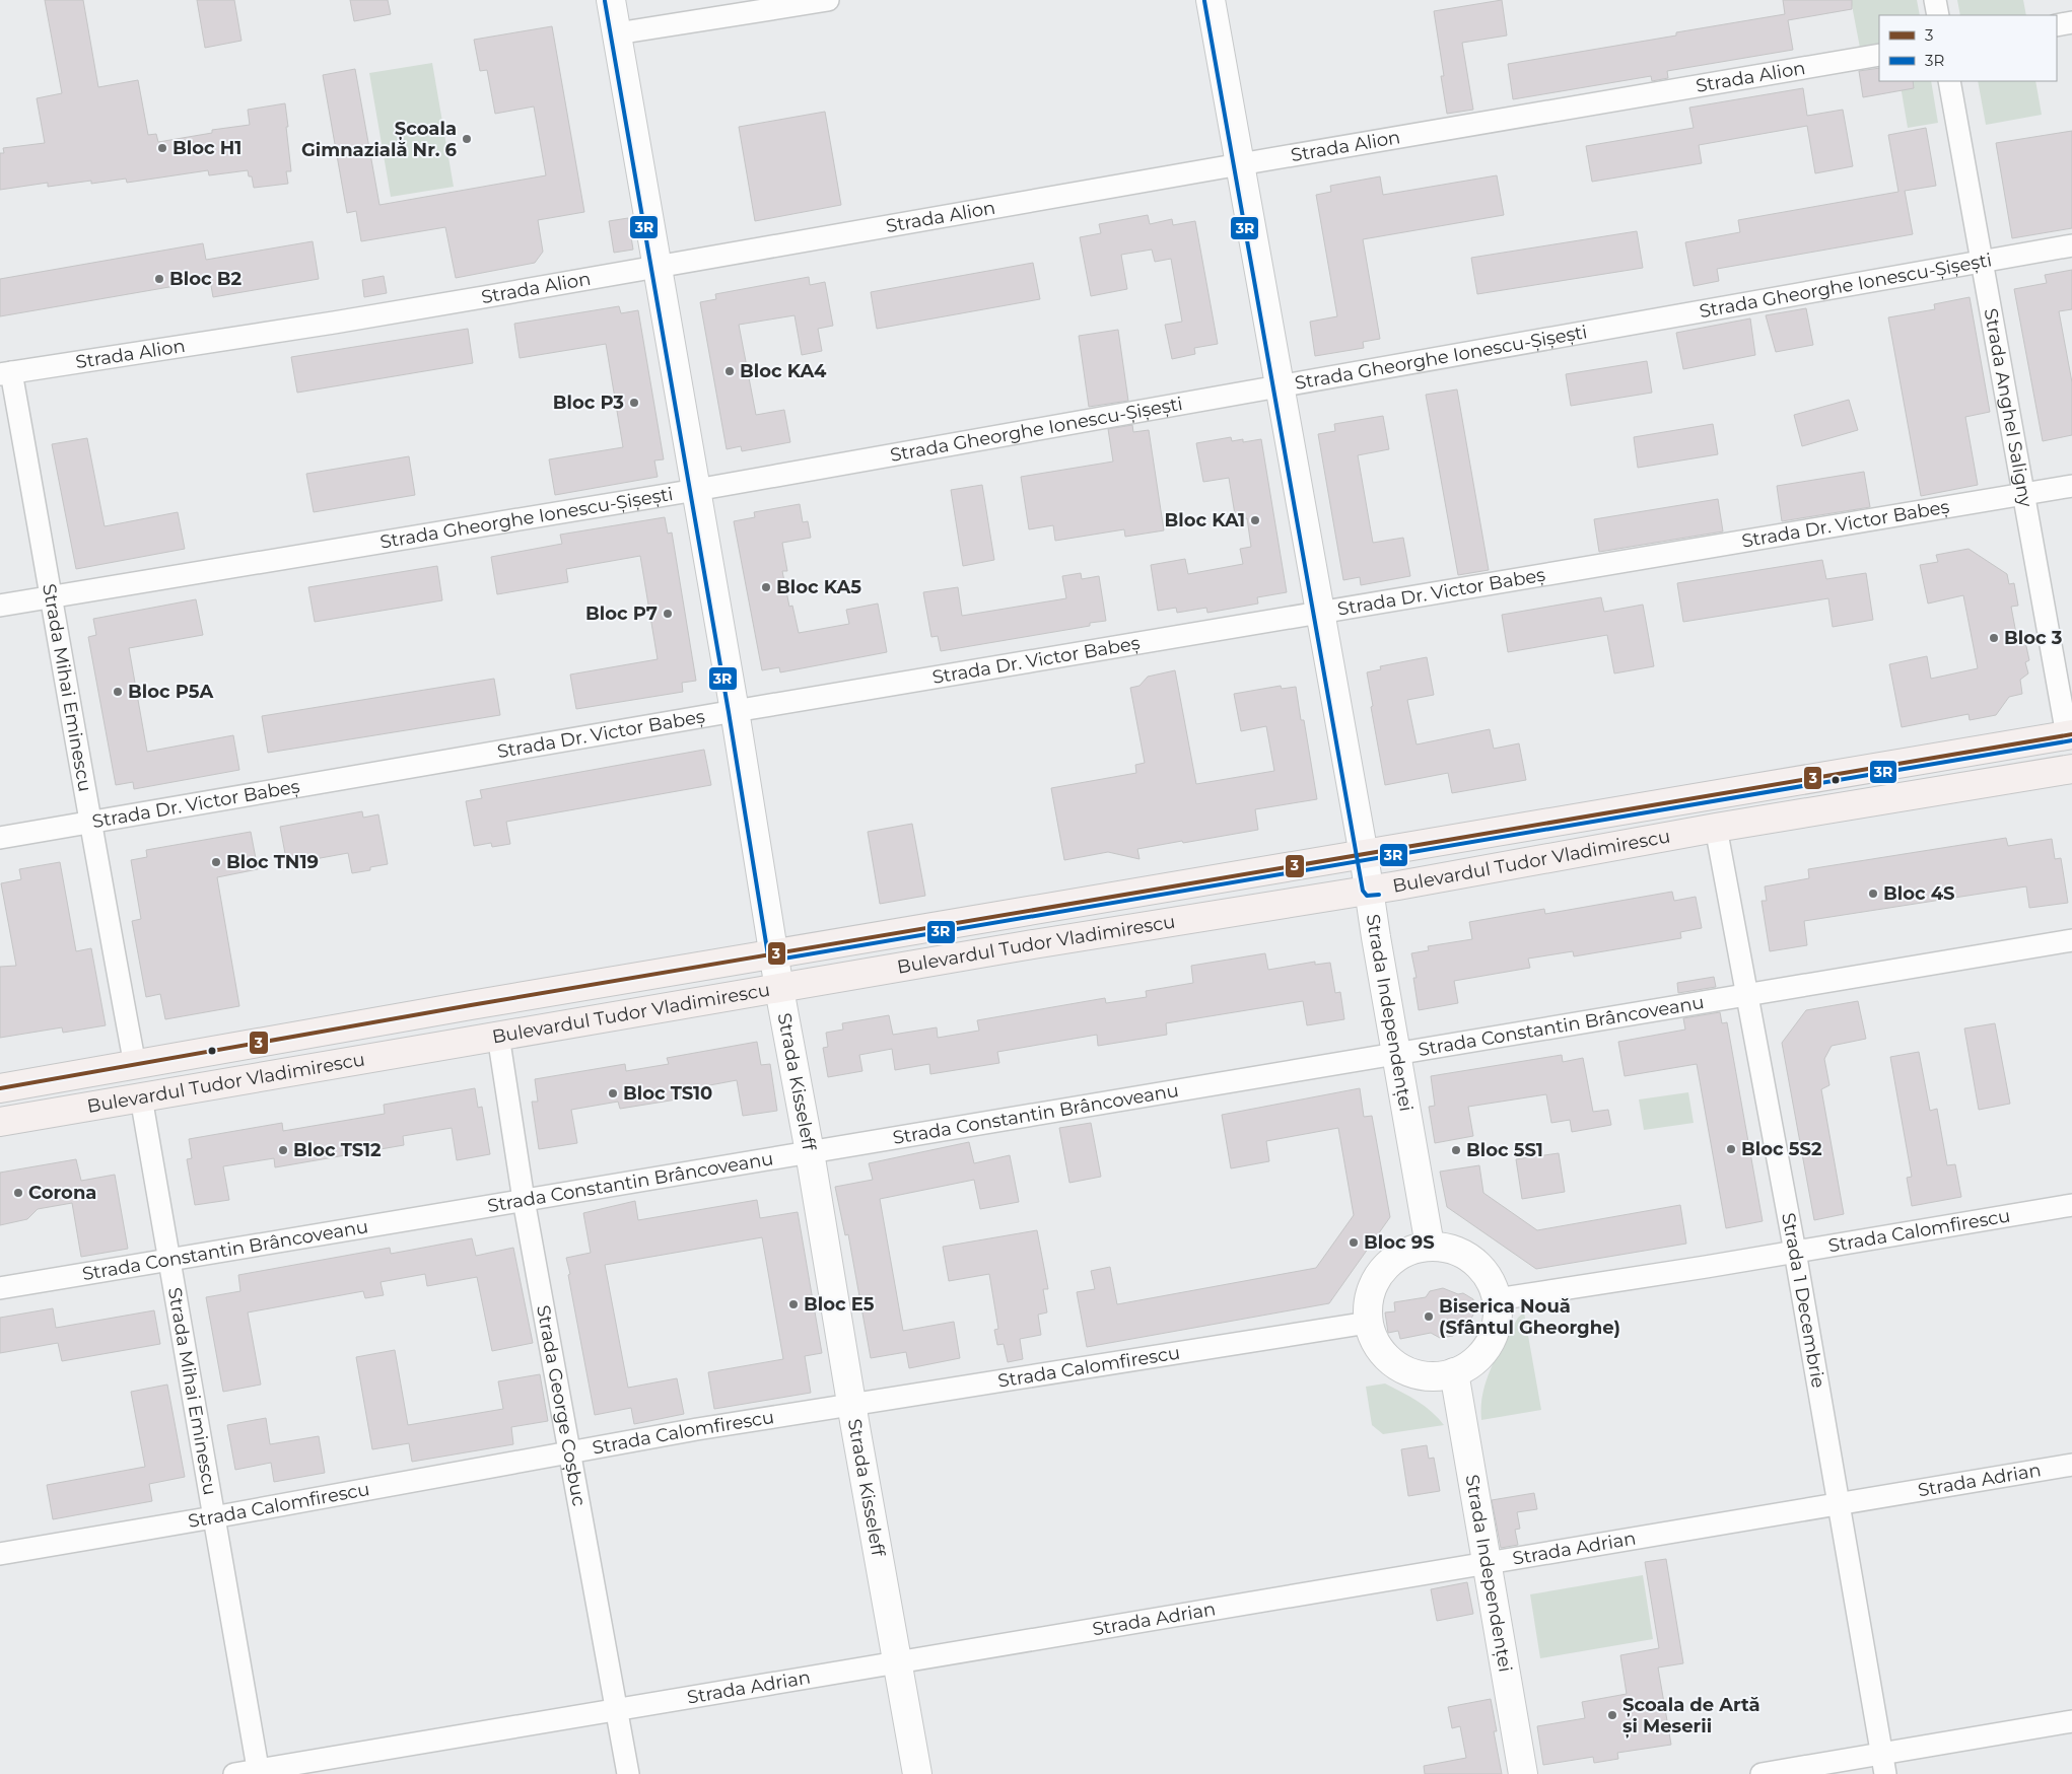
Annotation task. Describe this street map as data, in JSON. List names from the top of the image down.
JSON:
{
  "streets": {
    "main road": ["Bulevardul Tudor Vladimirescu"],
    "street": [
      "Strada Alion",
      "Strada Gheorghe Ionescu-Șișești",
      "Strada Anghel Saligny",
      "Strada Dr. Victor Babeș",
      "Strada Mihai Eminescu",
      "Strada Independenței",
      "Strada Constantin Brâncoveanu",
      "Strada Kisseleff",
      "Strada Calomfirescu",
      "Strada 1 Decembrie",
      "Strada George Coșbuc",
      "Strada Adrian"
    ]
  },
  "crossings": [
    ["Strada Alion", "Strada Mihai Eminescu"],
    ["Strada Alion", "Strada Independenței"],
    ["Strada Alion", "Strada Kisseleff"],
    ["Strada Gheorghe Ionescu-Șișești", "Strada Anghel Saligny"],
    ["Strada Gheorghe Ionescu-Șișești", "Strada Mihai Eminescu"],
    ["Strada Gheorghe Ionescu-Șișești", "Strada Independenței"],
    ["Strada Gheorghe Ionescu-Șișești", "Strada Kisseleff"],
    ["Strada Anghel Saligny", "Strada Dr. Victor Babeș"],
    ["Strada Anghel Saligny", "Bulevardul Tudor Vladimirescu"],
    ["Strada Dr. Victor Babeș", "Strada Mihai Eminescu"],
    ["Strada Dr. Victor Babeș", "Strada Independenței"],
    ["Strada Dr. Victor Babeș", "Strada Kisseleff"],
    ["Strada Mihai Eminescu", "Bulevardul Tudor Vladimirescu"],
    ["Strada Mihai Eminescu", "Strada Constantin Brâncoveanu"],
    ["Strada Mihai Eminescu", "Strada Calomfirescu"],
    ["Strada Mihai Eminescu", "Strada Adrian"],
    ["Bulevardul Tudor Vladimirescu", "Strada Independenței"],
    ["Bulevardul Tudor Vladimirescu", "Strada Kisseleff"],
    ["Bulevardul Tudor Vladimirescu", "Strada 1 Decembrie"],
    ["Bulevardul Tudor Vladimirescu", "Strada George Coșbuc"],
    ["Strada Independenței", "Strada Constantin Brâncoveanu"],
    ["Strada Independenței", "Strada Calomfirescu"],
    ["Strada Independenței", "Strada Adrian"],
    ["Strada Constantin Brâncoveanu", "Strada Kisseleff"],
    ["Strada Constantin Brâncoveanu", "Strada 1 Decembrie"],
    ["Strada Constantin Brâncoveanu", "Strada George Coșbuc"],
    ["Strada Kisseleff", "Strada Calomfirescu"],
    ["Strada Kisseleff", "Strada Adrian"],
    ["Strada Calomfirescu", "Strada 1 Decembrie"],
    ["Strada Calomfirescu", "Strada George Coșbuc"],
    ["Strada 1 Decembrie", "Strada Adrian"],
    ["Strada George Coșbuc", "Strada Adrian"]
  ],
  "places": [
    "Școala Gimnazială Nr. 6",
    "Bloc H1",
    "Bloc B2",
    "Bloc KA4",
    "Bloc P3",
    "Bloc KA1",
    "Bloc KA5",
    "Bloc P7",
    "Bloc 3",
    "Bloc P5A",
    "Bloc TN19",
    "Bloc 4S",
    "Bloc TS10",
    "Bloc 5S2",
    "Bloc TS12",
    "Bloc 5S1",
    "Corona",
    "Bloc 9S",
    "Bloc E5",
    "Biserica Nouă (Sfântul Gheorghe)",
    "Școala de Artă și Meserii"
  ],
  "lines": ["transit line 3R", "transit line 3"],
  "legend": ["3", "3R"]
}
